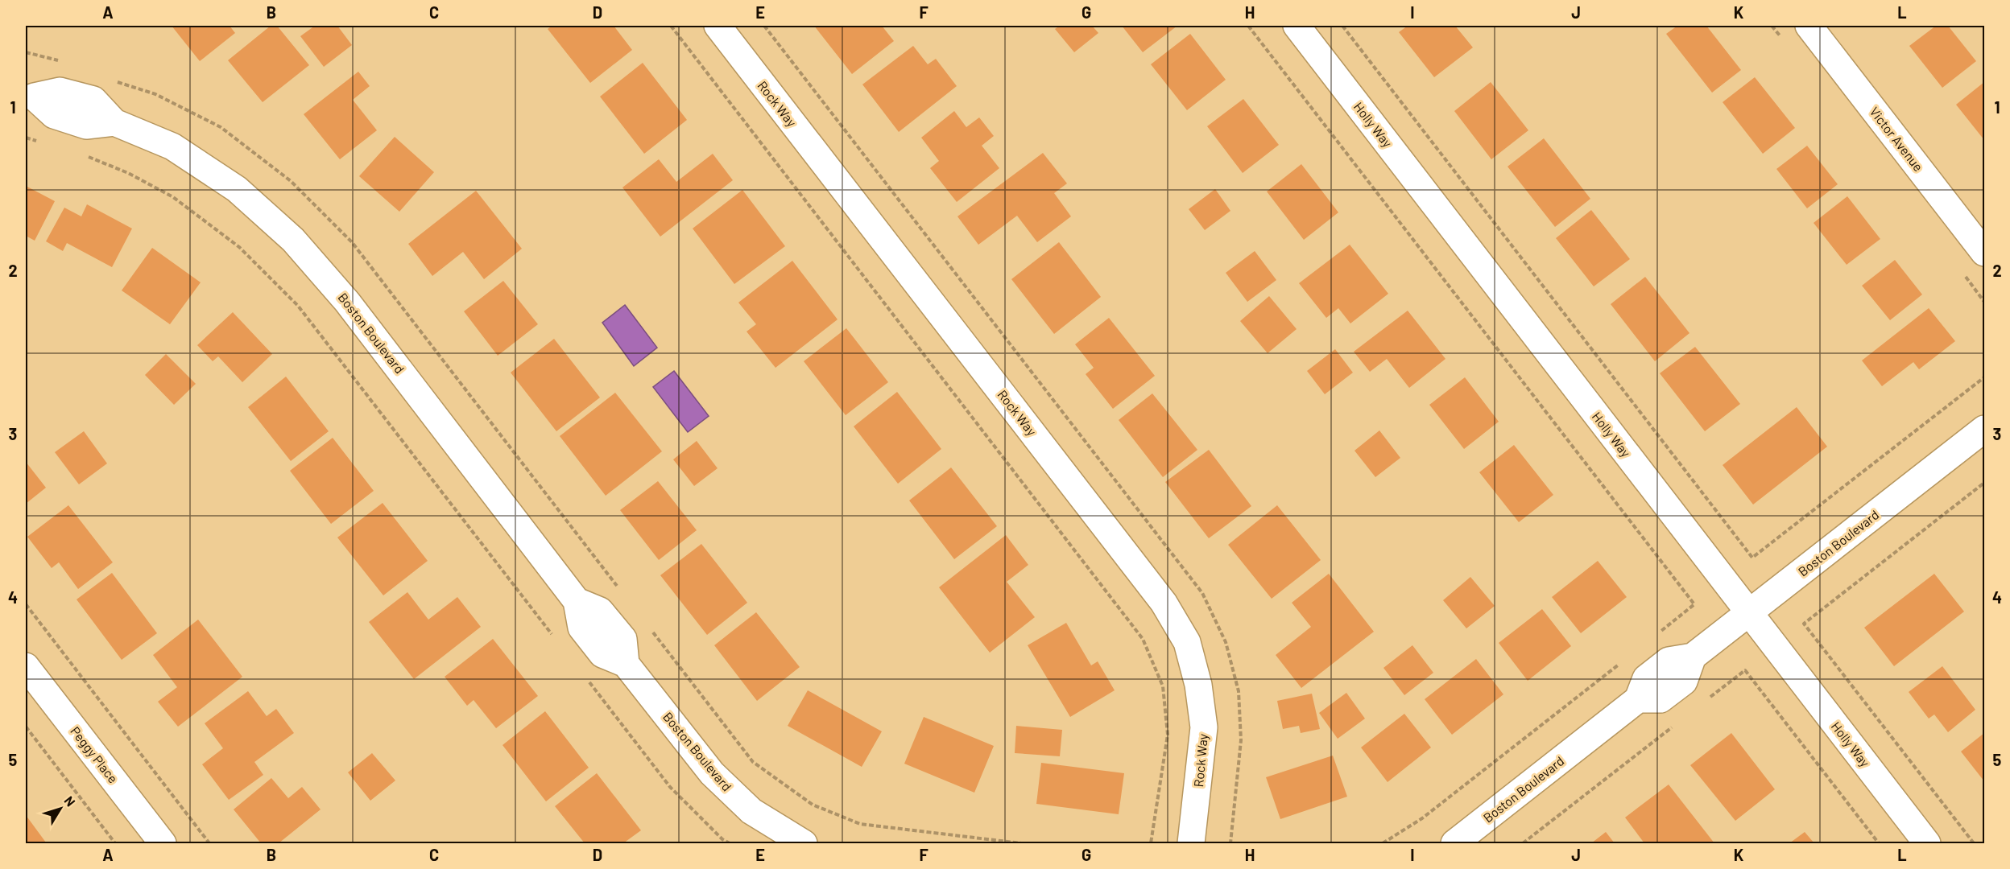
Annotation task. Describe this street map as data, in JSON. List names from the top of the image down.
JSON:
{
  "streets": {
    "street": [
      "Rock Way",
      "Holly Way",
      "Victor Avenue",
      "Boston Boulevard",
      "Peggy Place"
    ]
  },
  "crossings": [
    ["Holly Way", "Boston Boulevard"]
  ],
  "north": "top right",
  "grid": {
    "columns": [
      "A",
      "B",
      "C",
      "D",
      "E",
      "F",
      "G",
      "H",
      "I",
      "J",
      "K",
      "L"
    ],
    "rows": [
      "1",
      "2",
      "3",
      "4",
      "5"
    ]
  }
}
